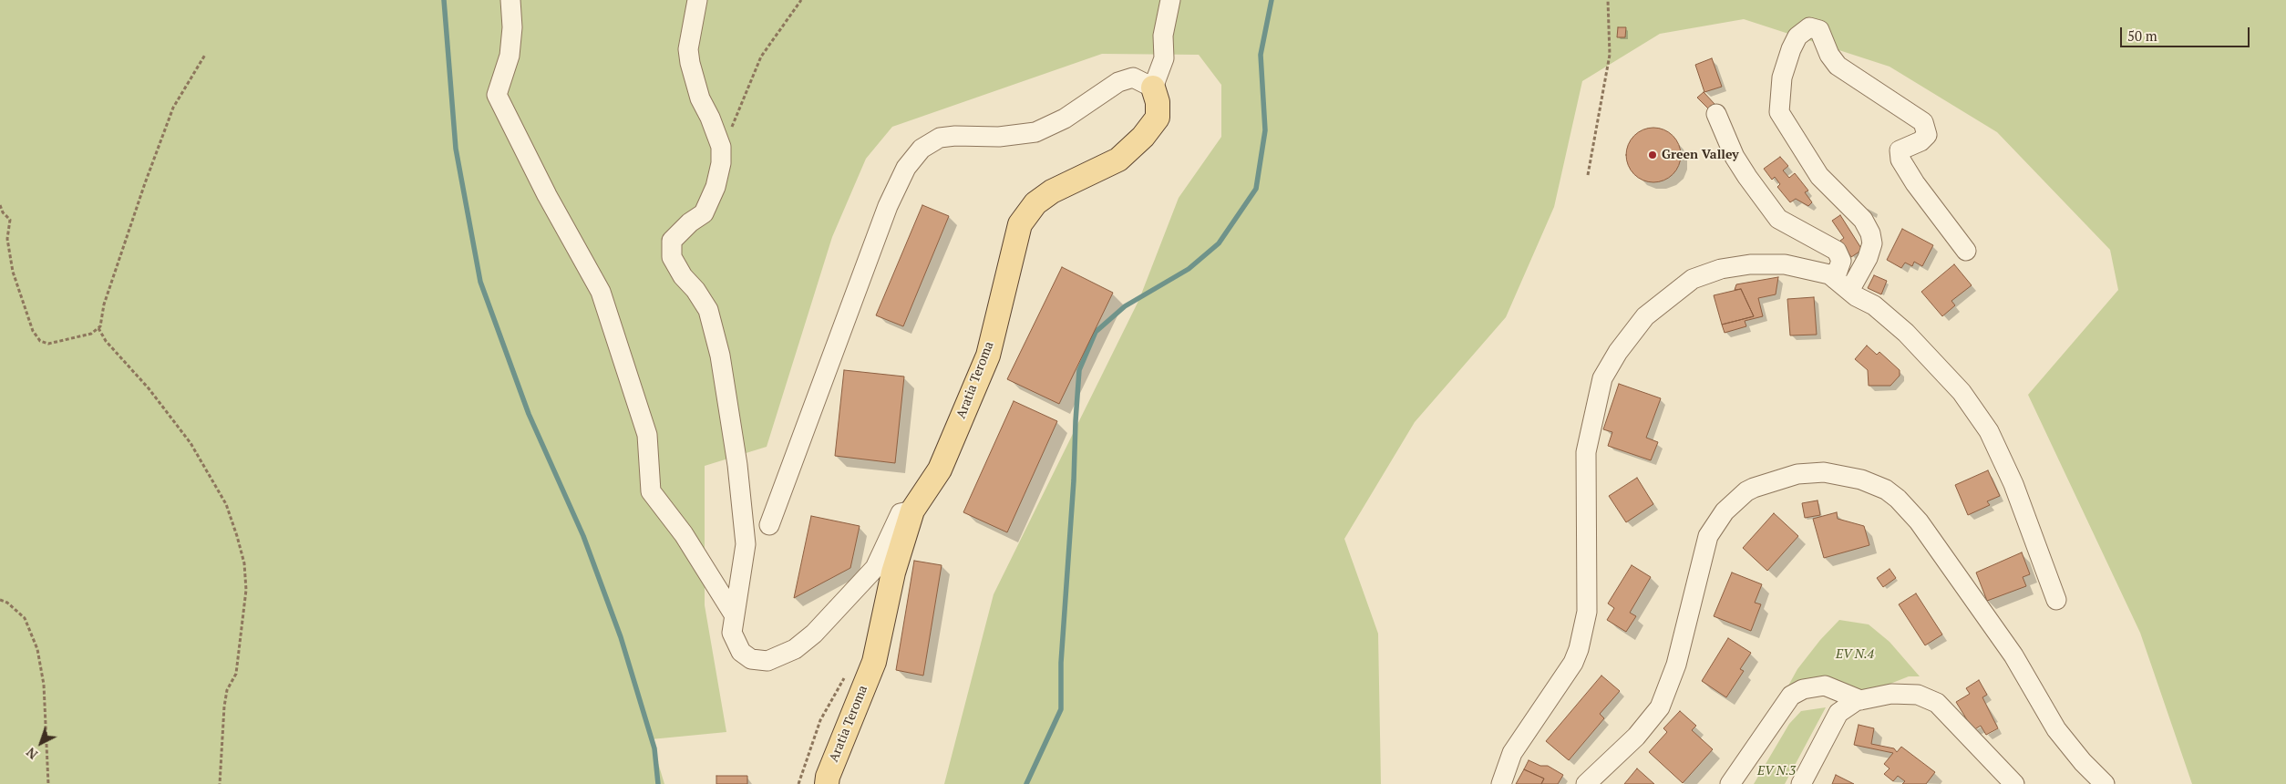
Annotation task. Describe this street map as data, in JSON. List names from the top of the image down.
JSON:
{
  "streets": {
    "main road": ["Aratia Teroma"]
  },
  "parks": ["EV N.4", "EV N.3"],
  "places": ["Green Valley"],
  "scale_bar": "50 m",
  "north": "bottom left"
}
